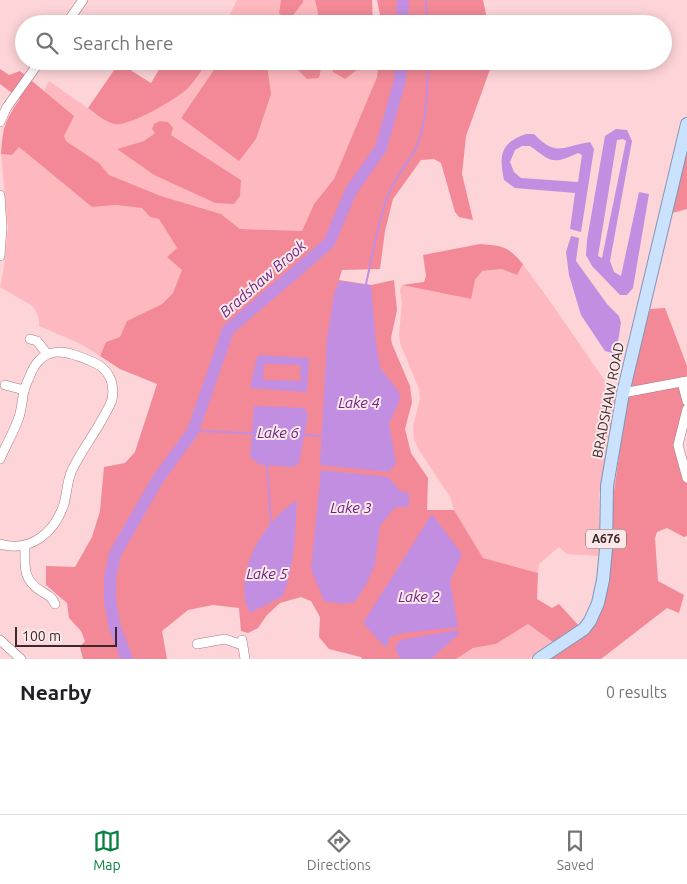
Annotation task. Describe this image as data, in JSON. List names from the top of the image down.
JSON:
{
  "streets": {
    "main road": ["BRADSHAW ROAD", "A676"]
  },
  "water": [
    "Bradshaw Brook",
    "Lake 4",
    "Lake 6",
    "Lake 3",
    "Lake 5",
    "Lake 2"
  ],
  "scale_bar": "100 m",
  "page": {
    "search": "Search here",
    "scale": "100 m",
    "heading": ["Nearby", "0 results"],
    "nav": ["Map", "Directions", "Saved"]
  }
}
